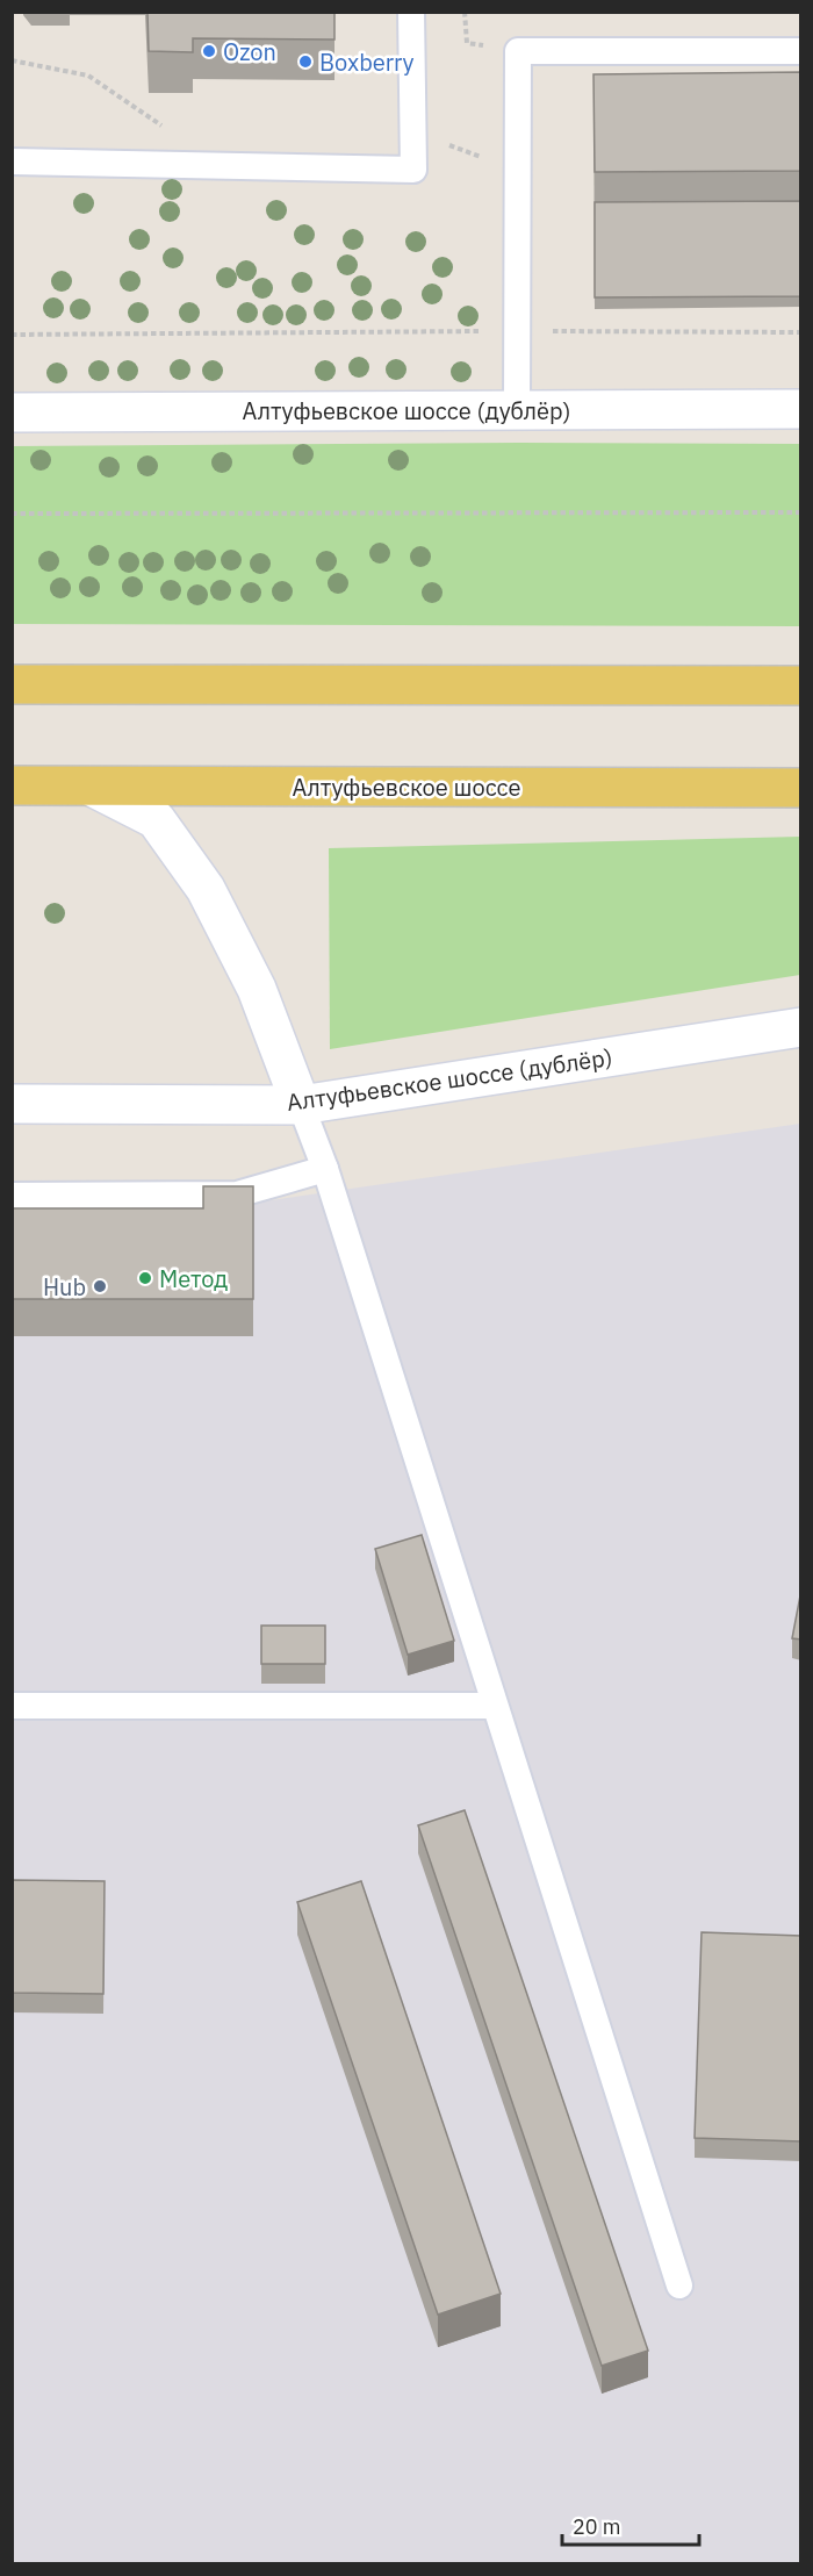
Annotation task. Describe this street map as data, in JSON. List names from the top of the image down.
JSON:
{
  "streets": {
    "main road": ["Алтуфьевское шоссе"],
    "street": ["Алтуфьевское шоссе (дублёр)"]
  },
  "places": [
    "Ozon",
    "Boxberry",
    "Метод",
    "Hub"
  ],
  "scale_bar": "20 m"
}
